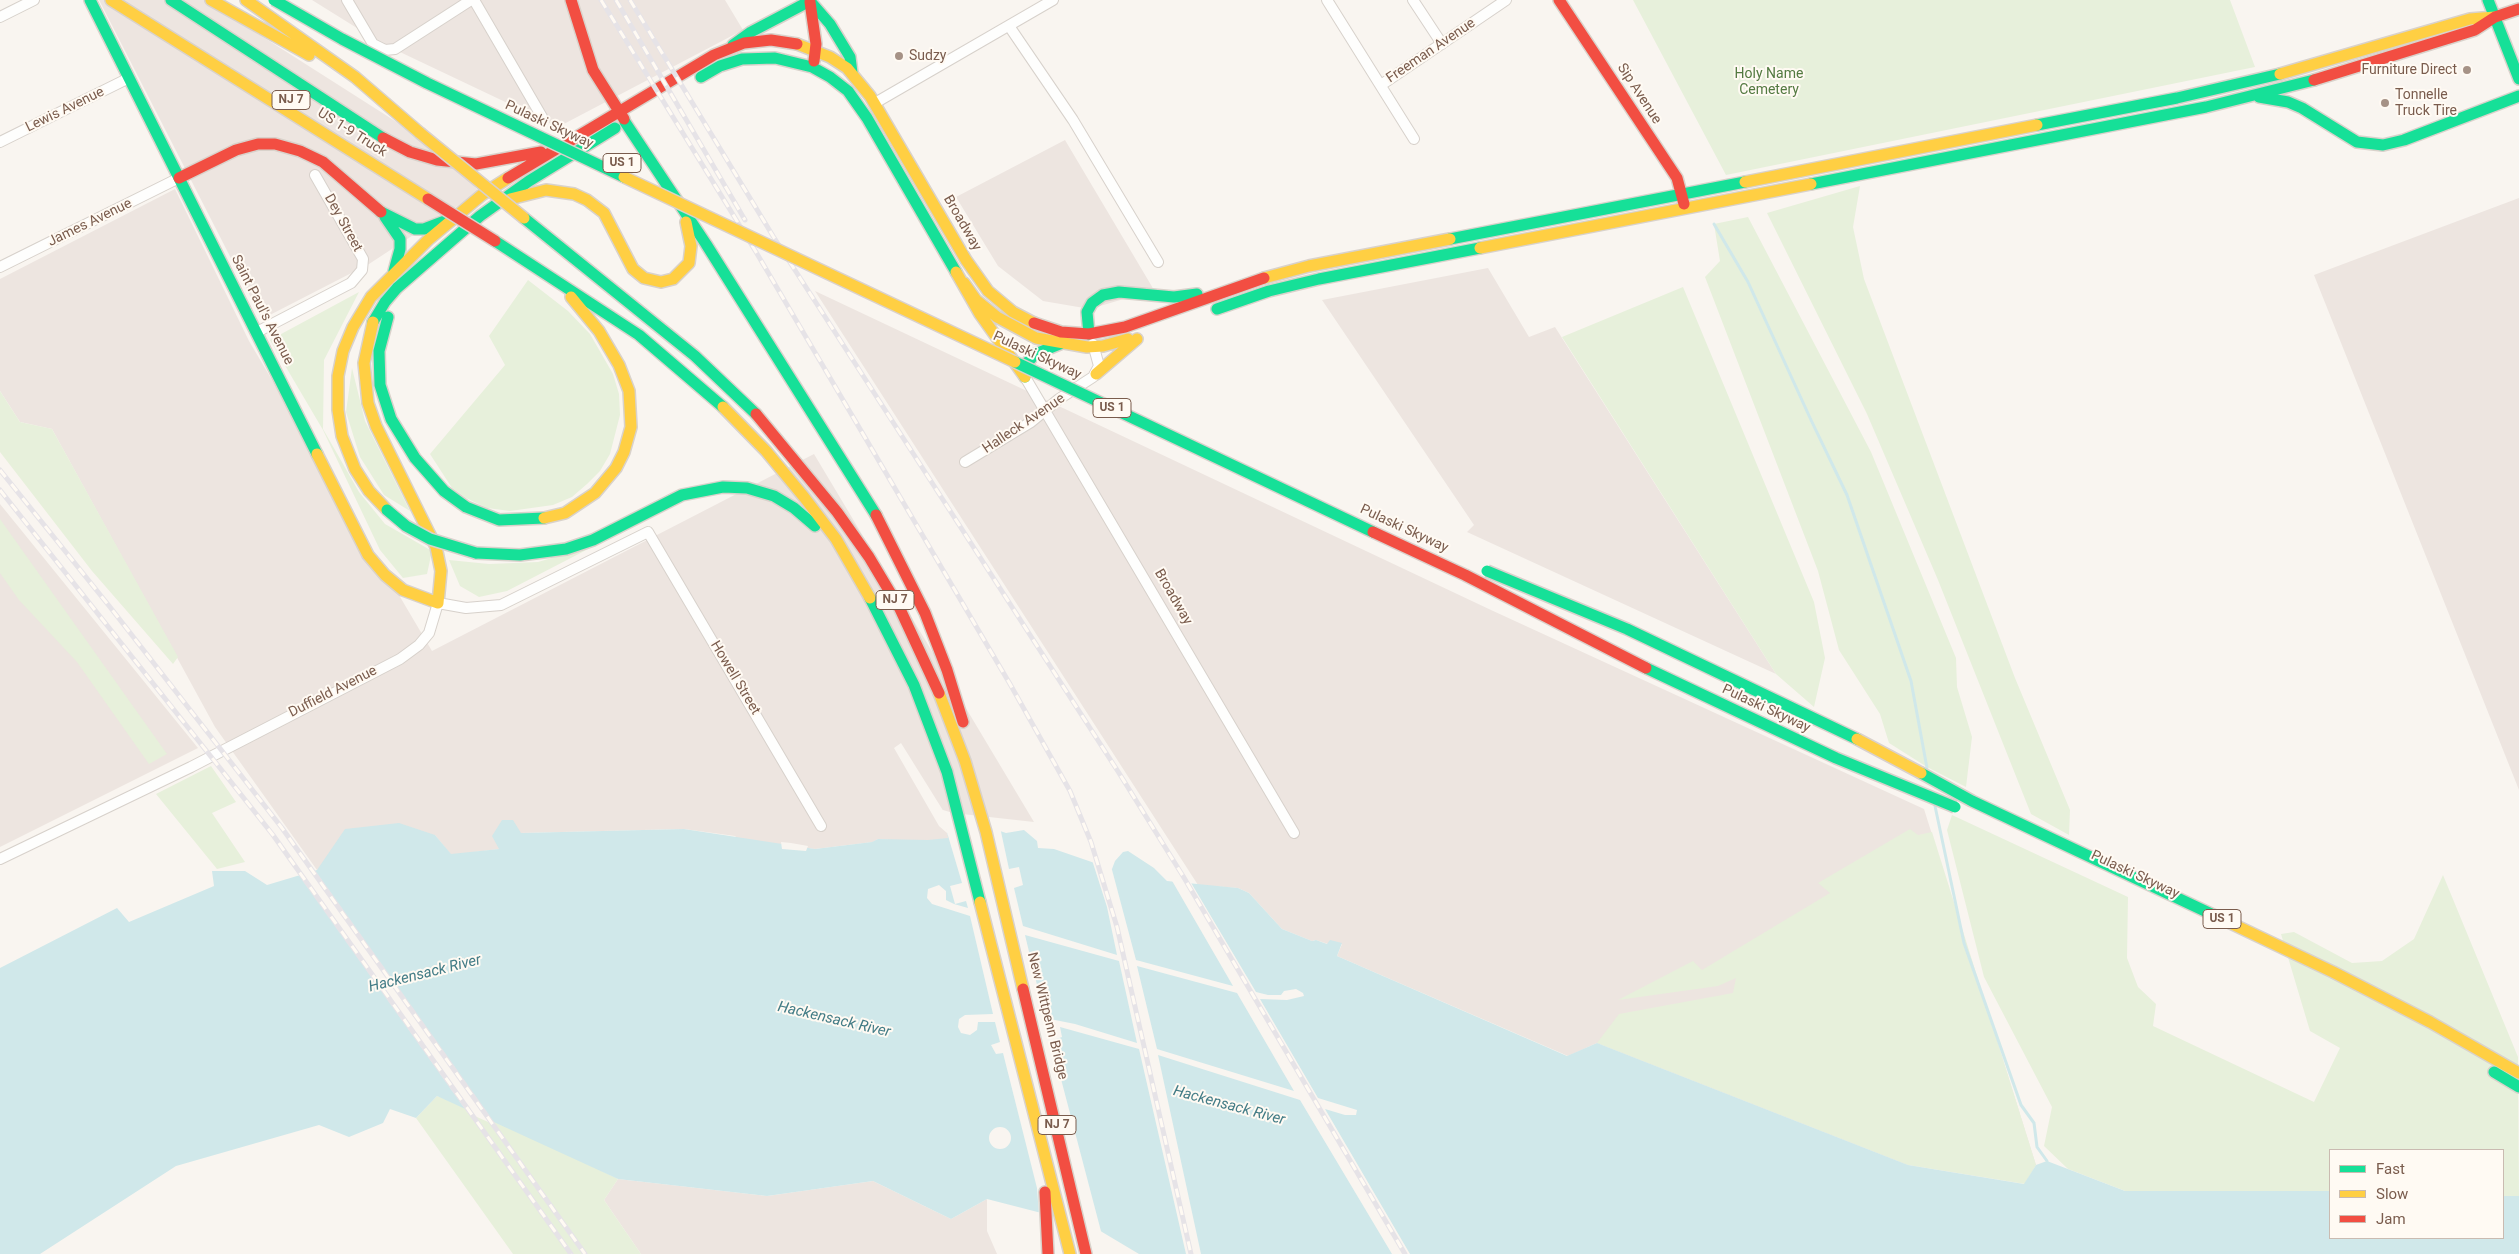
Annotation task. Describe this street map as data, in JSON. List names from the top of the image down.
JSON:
{
  "streets": {
    "main road": [
      "Sip Avenue",
      "NJ 7",
      "Pulaski Skyway",
      "US 1-9 Truck",
      "US 1",
      "Broadway",
      "Saint Paul's Avenue",
      "New Wittpenn Bridge"
    ],
    "street": [
      "Freeman Avenue",
      "Lewis Avenue",
      "James Avenue",
      "Dey Street",
      "Halleck Avenue",
      "Howell Street",
      "Duffield Avenue"
    ]
  },
  "crossings": [
    ["NJ 7", "US 1-9 Truck"],
    ["NJ 7", "New Wittpenn Bridge"],
    ["Lewis Avenue", "Saint Paul's Avenue"],
    ["James Avenue", "Saint Paul's Avenue"],
    ["Dey Street", "Saint Paul's Avenue"],
    ["Broadway", "Halleck Avenue"],
    ["Saint Paul's Avenue", "Howell Street"],
    ["Saint Paul's Avenue", "Duffield Avenue"],
    ["Howell Street", "Duffield Avenue"]
  ],
  "water": ["Hackensack River"],
  "parks": ["Holy Name Cemetery"],
  "places": ["Sudzy", "Furniture Direct", "Tonnelle Truck Tire"],
  "legend": ["Fast", "Slow", "Jam"]
}
